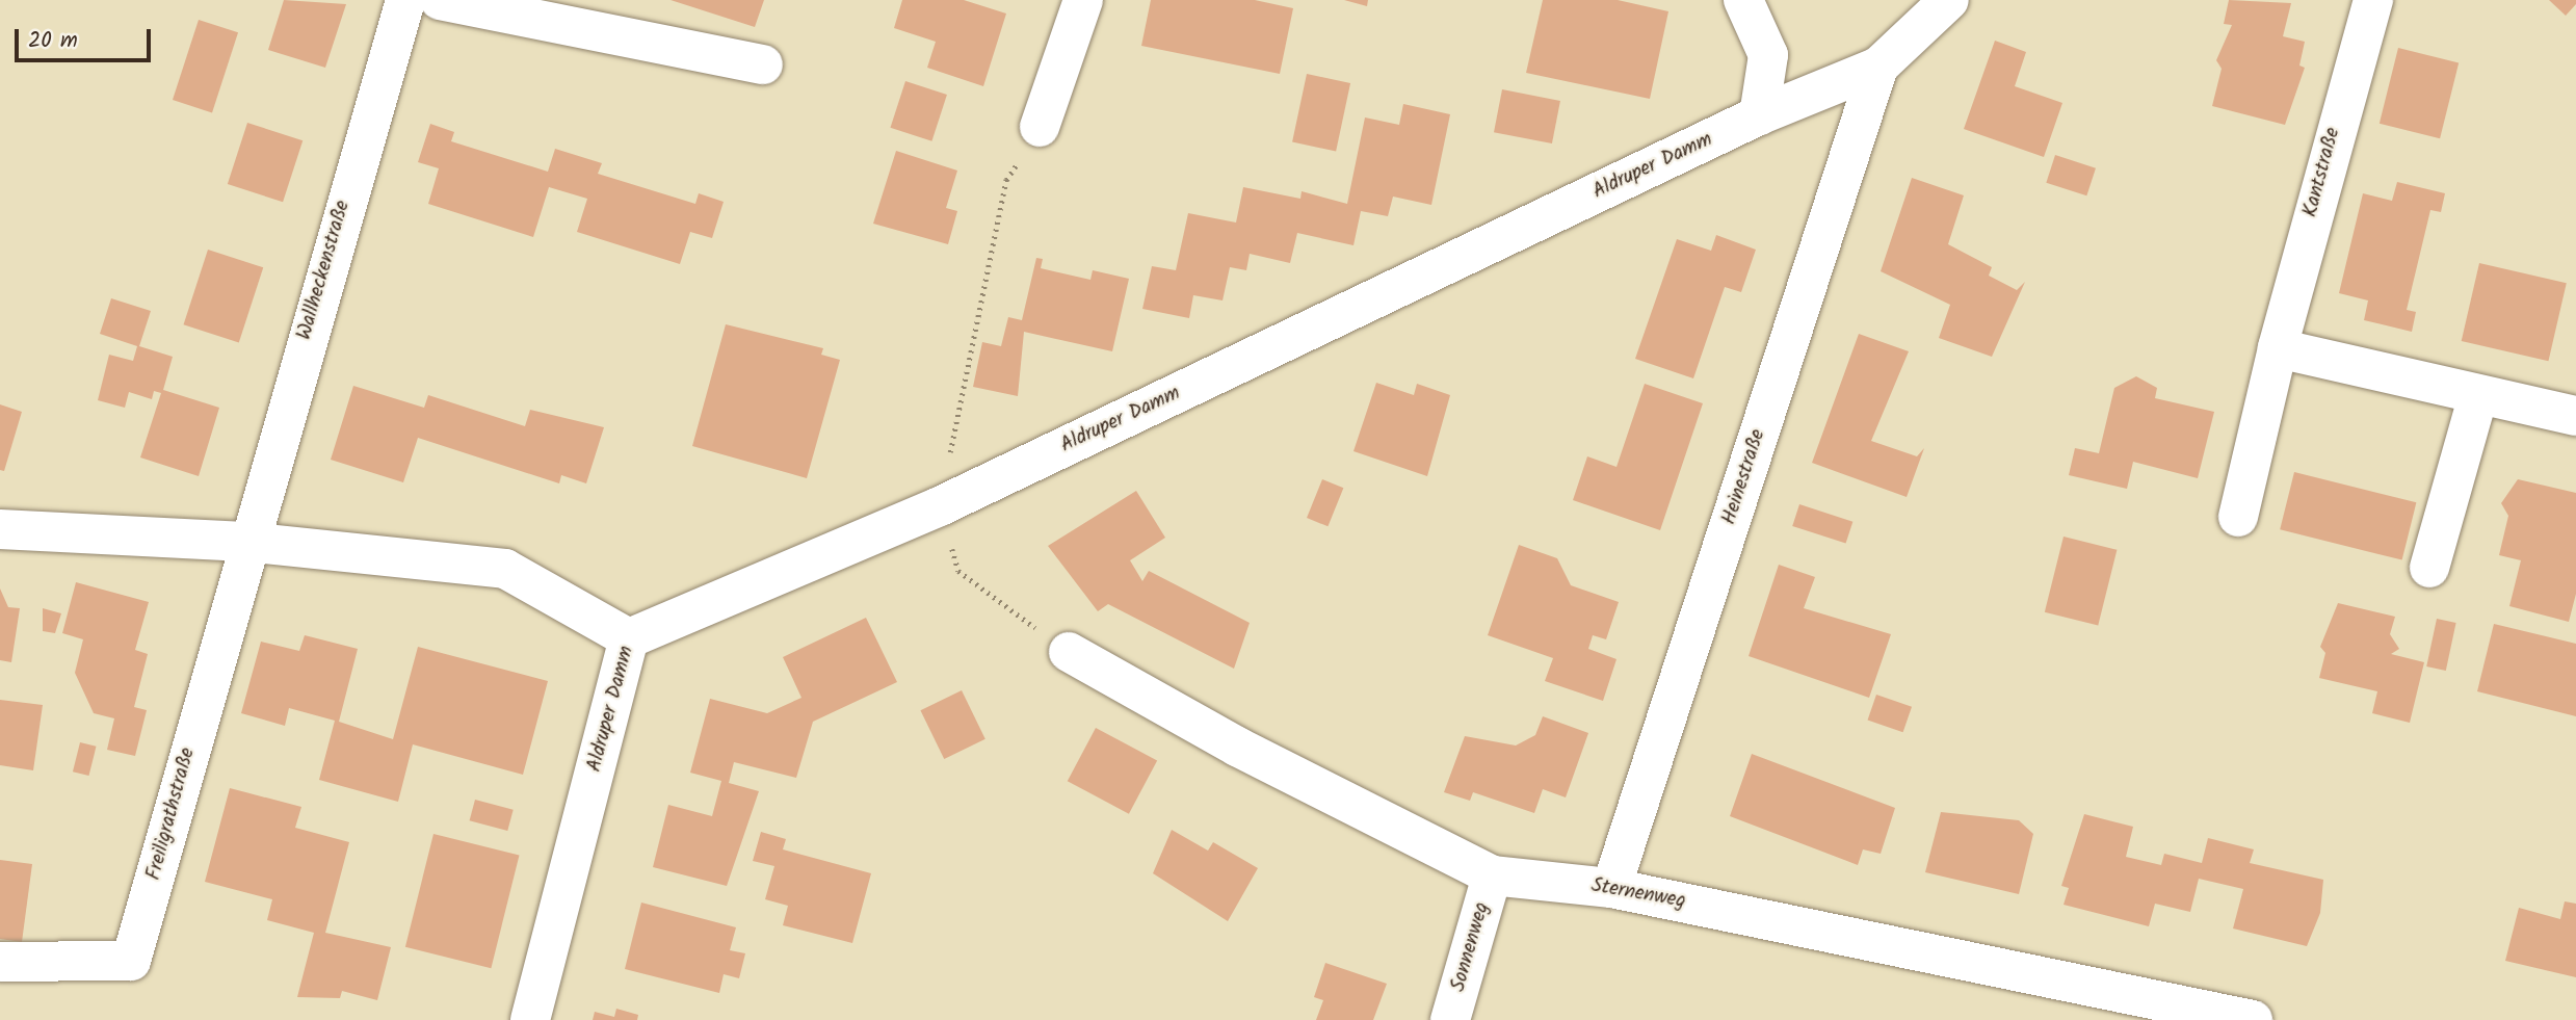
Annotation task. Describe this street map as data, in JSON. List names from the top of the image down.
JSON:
{
  "streets": {
    "street": [
      "Aldruper Damm",
      "Kantstraße",
      "Wallheckenstraße",
      "Heinestraße",
      "Freiligrathstraße",
      "Sternenweg",
      "Sonnenweg"
    ]
  },
  "crossings": [
    ["Aldruper Damm", "Heinestraße"],
    ["Wallheckenstraße", "Freiligrathstraße"],
    ["Heinestraße", "Sternenweg"],
    ["Sternenweg", "Sonnenweg"]
  ],
  "scale_bar": "20 m"
}
